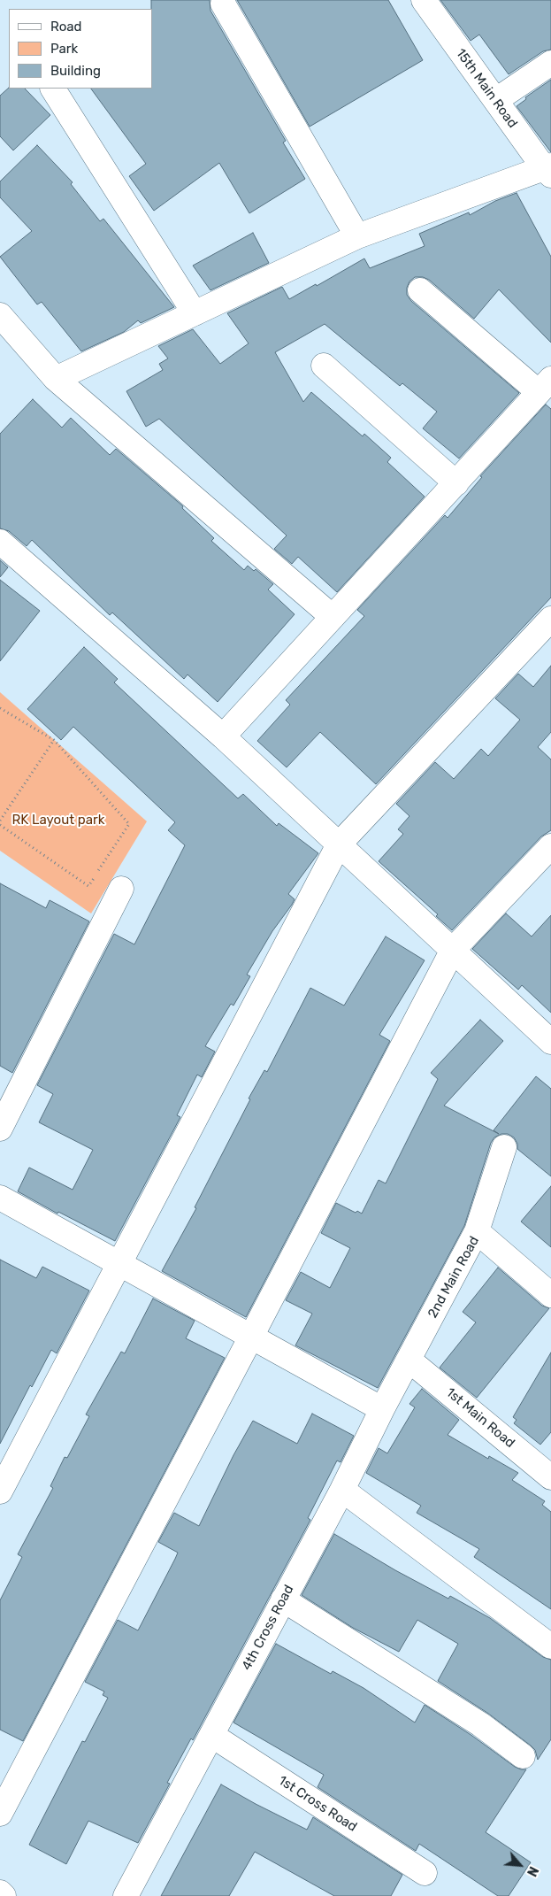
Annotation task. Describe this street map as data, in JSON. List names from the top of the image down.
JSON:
{
  "streets": {
    "street": [
      "15th Main Road",
      "2nd Main Road",
      "1st Main Road",
      "4th Cross Road",
      "1st Cross Road"
    ]
  },
  "crossings": [
    ["2nd Main Road", "1st Main Road"],
    ["2nd Main Road", "4th Cross Road"],
    ["1st Main Road", "4th Cross Road"],
    ["4th Cross Road", "1st Cross Road"]
  ],
  "parks": ["RK Layout park"],
  "legend": ["Road", "Park", "Building"],
  "north": "bottom right"
}
